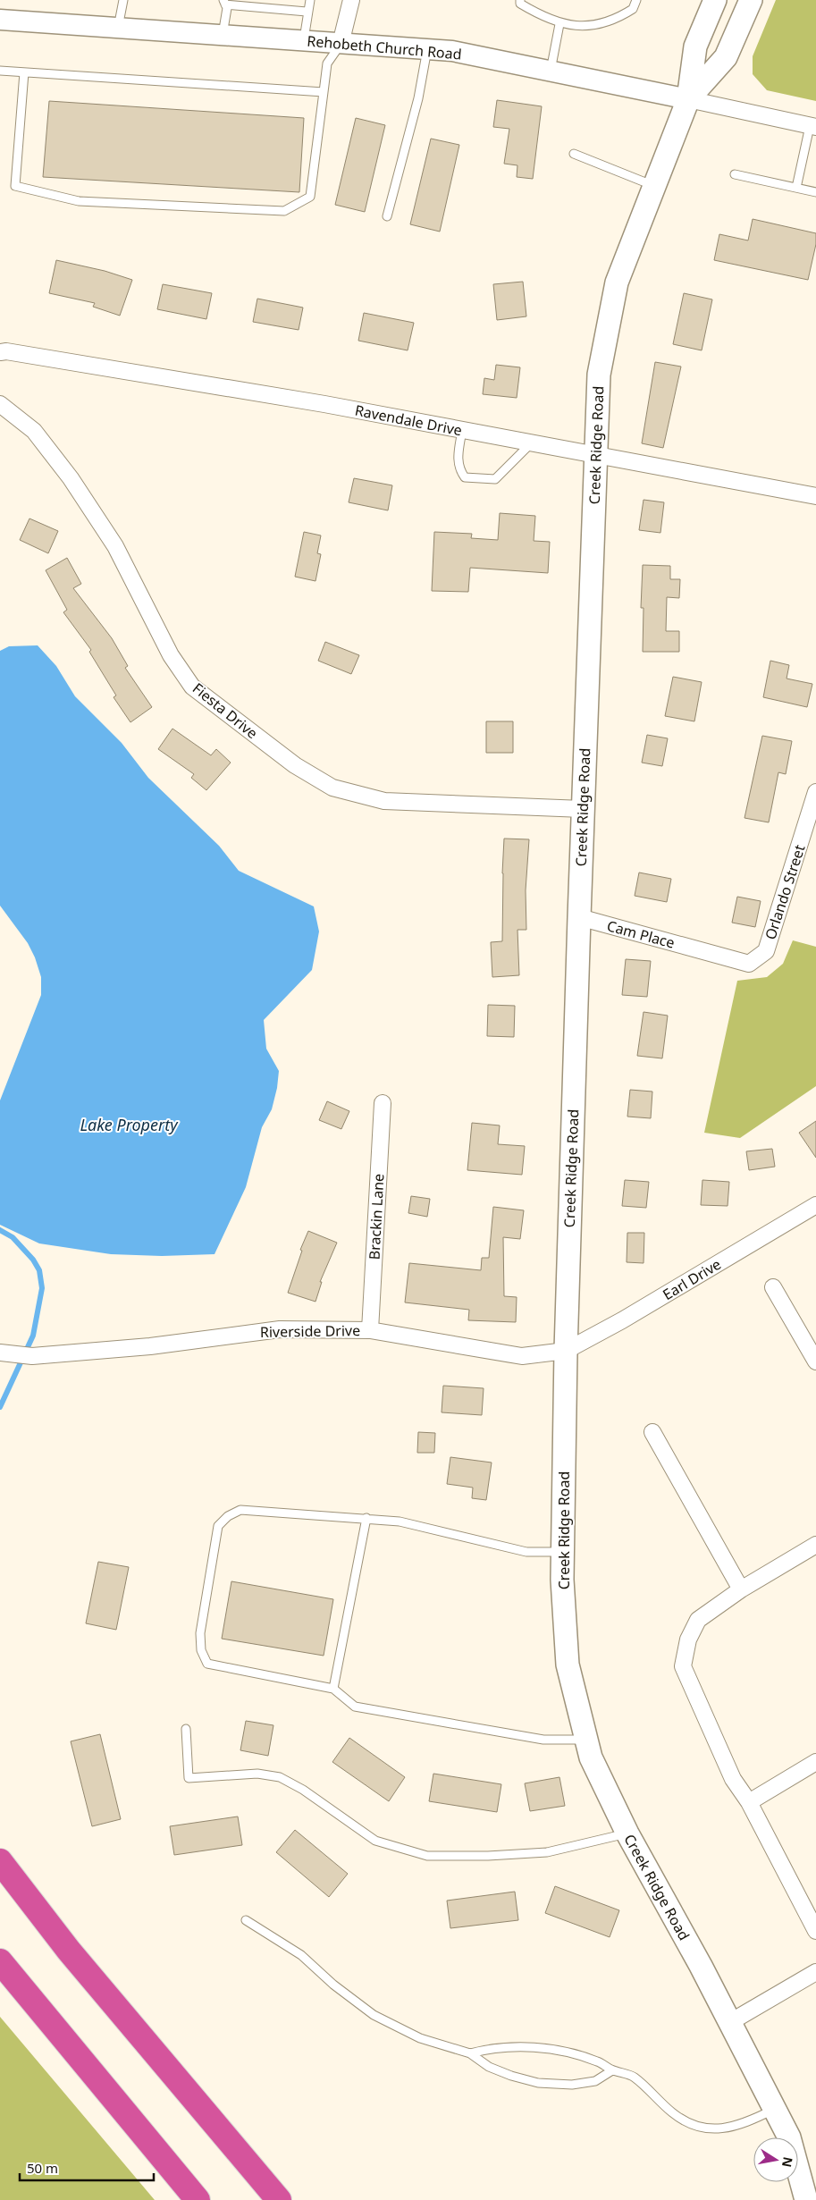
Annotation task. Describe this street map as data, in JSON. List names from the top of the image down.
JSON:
{
  "streets": {
    "main road": ["Creek Ridge Road"],
    "street": [
      "Rehobeth Church Road",
      "Ravendale Drive",
      "Fiesta Drive",
      "Orlando Street",
      "Cam Place",
      "Brackin Lane",
      "Earl Drive",
      "Riverside Drive"
    ]
  },
  "crossings": [
    ["Rehobeth Church Road", "Creek Ridge Road"],
    ["Ravendale Drive", "Creek Ridge Road"],
    ["Creek Ridge Road", "Fiesta Drive"],
    ["Creek Ridge Road", "Cam Place"],
    ["Creek Ridge Road", "Earl Drive"],
    ["Creek Ridge Road", "Riverside Drive"],
    ["Orlando Street", "Cam Place"],
    ["Brackin Lane", "Riverside Drive"],
    ["Earl Drive", "Riverside Drive"]
  ],
  "water": ["Lake Property"],
  "scale_bar": "50 m",
  "north": "right"
}
